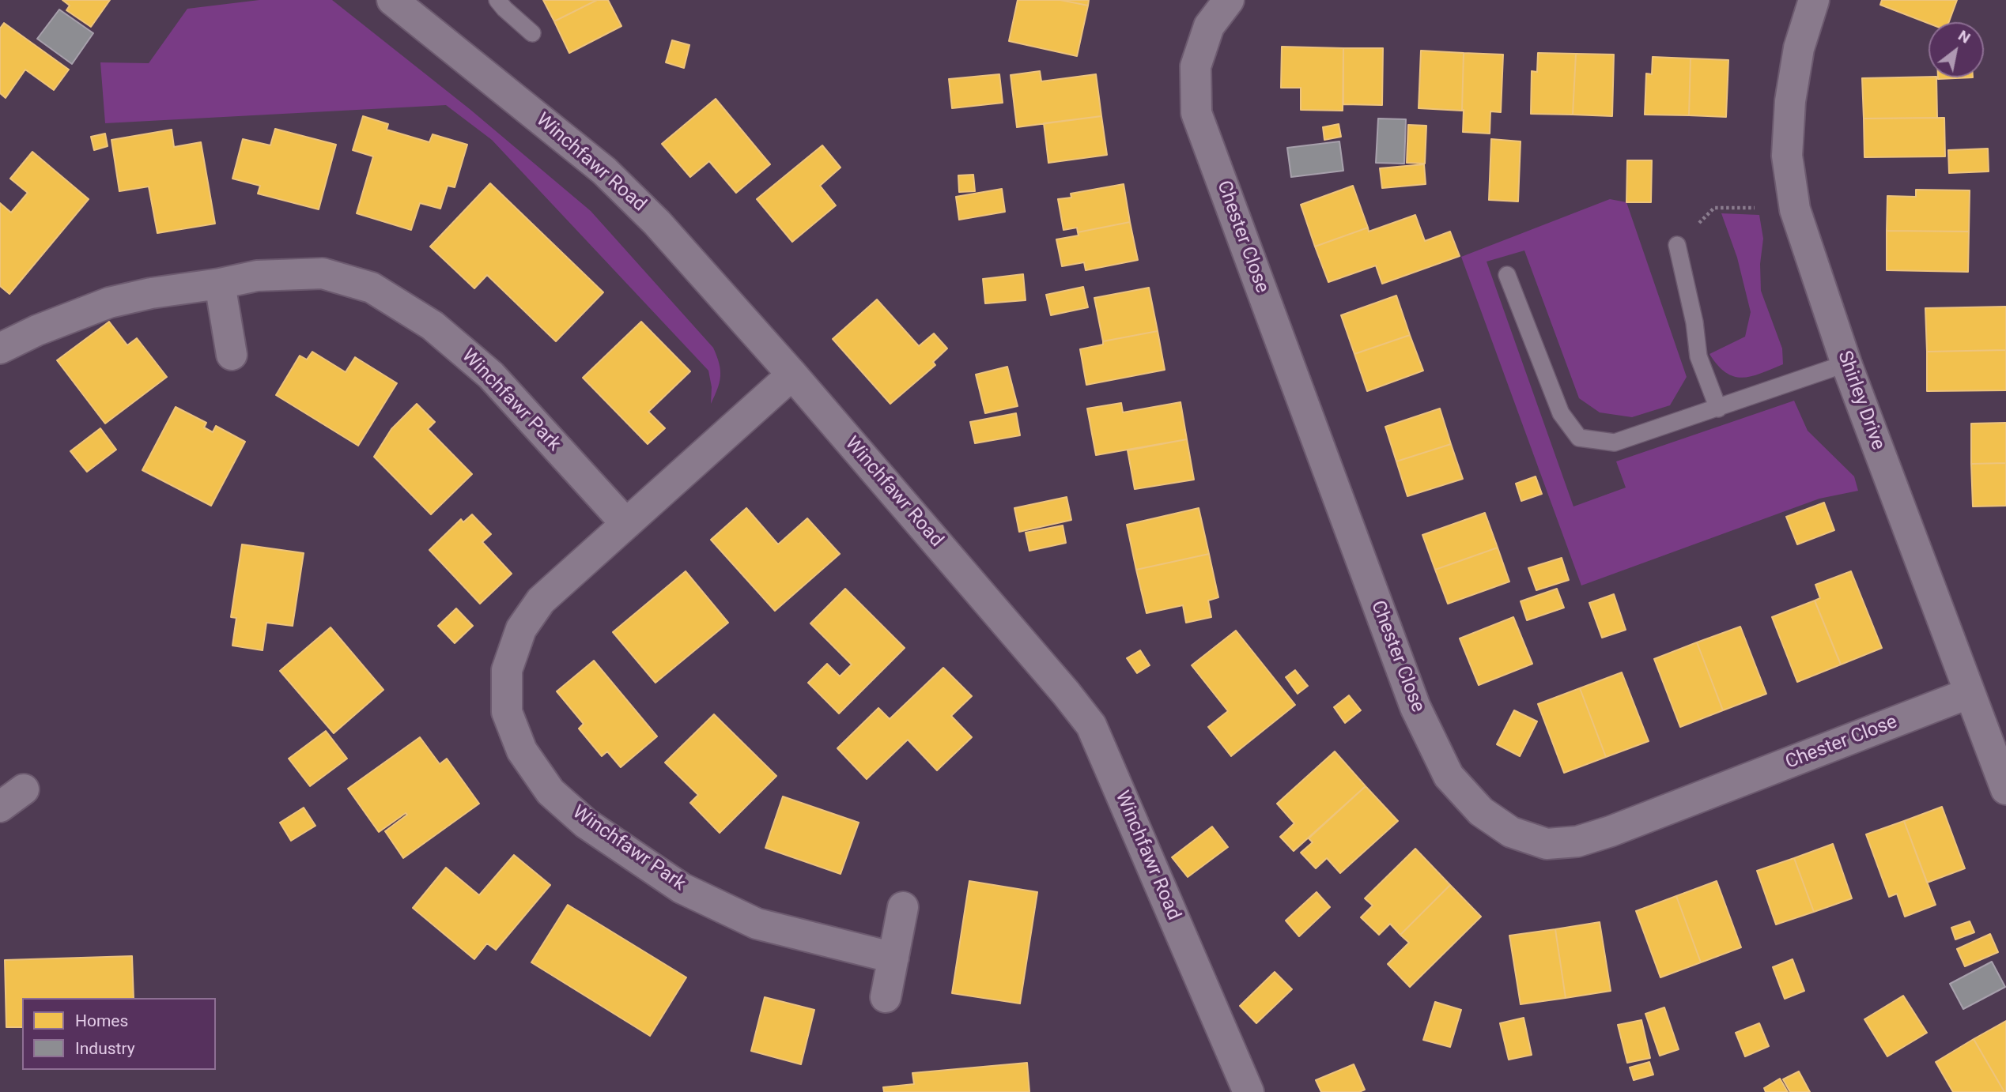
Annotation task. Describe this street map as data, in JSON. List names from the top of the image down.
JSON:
{
  "streets": {
    "street": [
      "Winchfawr Road",
      "Chester Close",
      "Winchfawr Park",
      "Shirley Drive"
    ]
  },
  "crossings": [
    ["Winchfawr Road", "Winchfawr Park"],
    ["Chester Close", "Shirley Drive"]
  ],
  "legend": ["Homes", "Industry"],
  "north": "top right"
}
